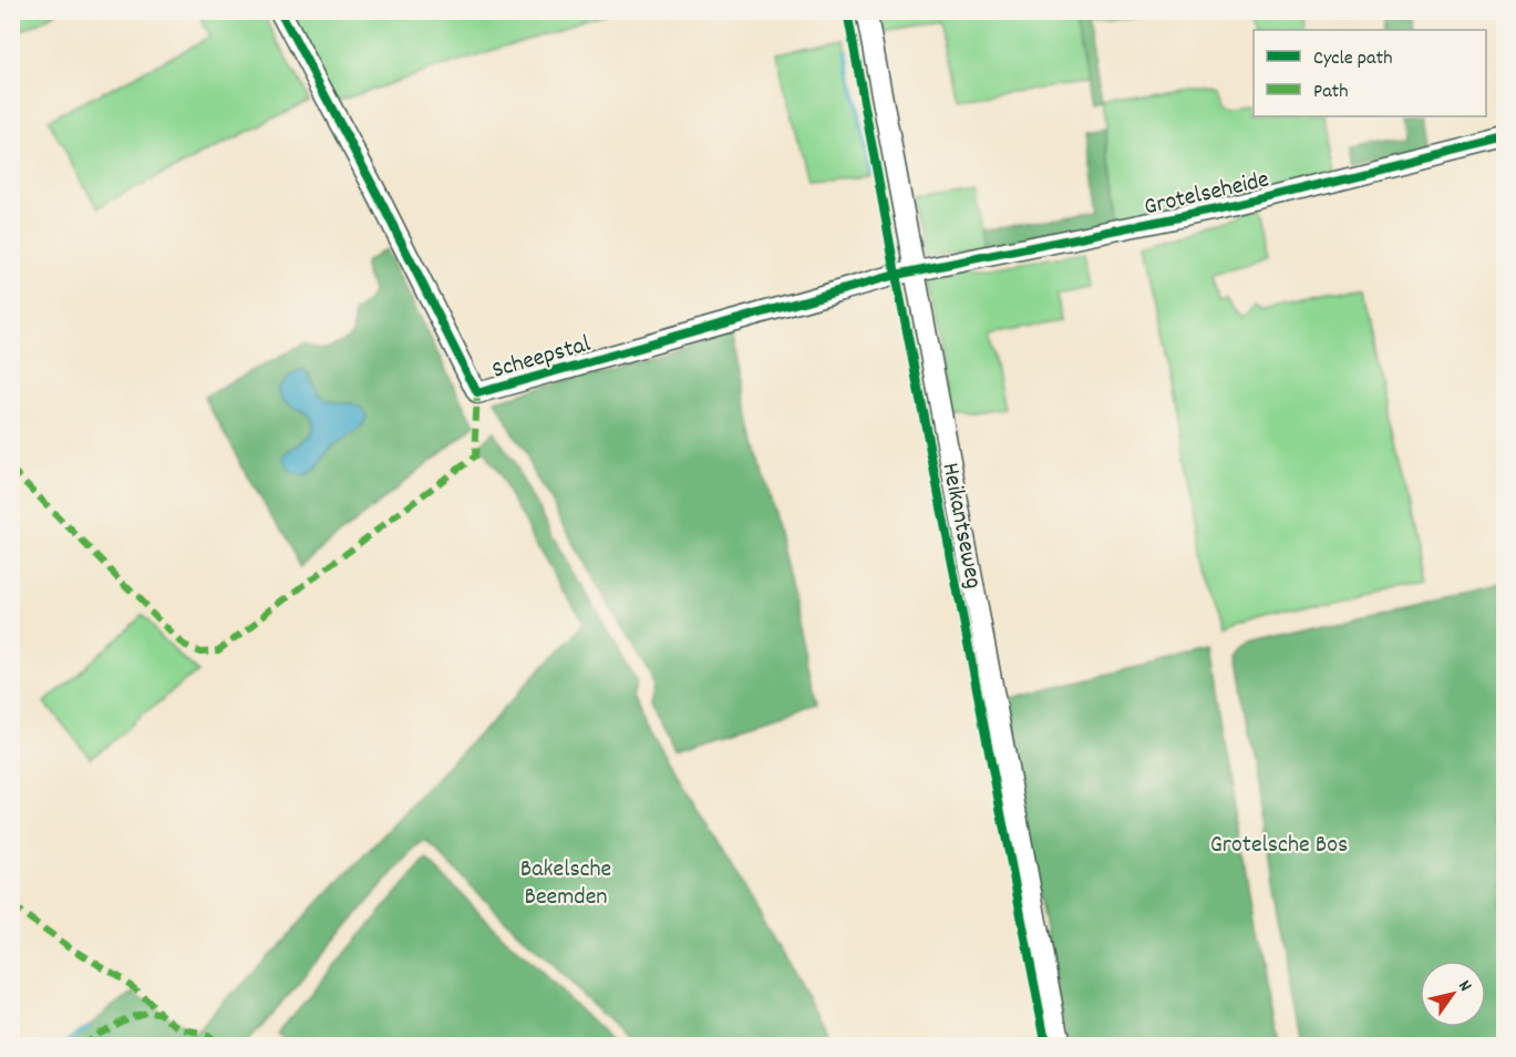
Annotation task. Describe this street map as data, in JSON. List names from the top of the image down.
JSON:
{
  "streets": {
    "street": ["Grotelseheide", "Scheepstal", "Heikantseweg"]
  },
  "crossings": [
    ["Grotelseheide", "Scheepstal"],
    ["Grotelseheide", "Heikantseweg"],
    ["Scheepstal", "Heikantseweg"]
  ],
  "parks": ["Grotelsche Bos", "Bakelsche Beemden"],
  "legend": ["Cycle path", "Path"],
  "north": "top right"
}
